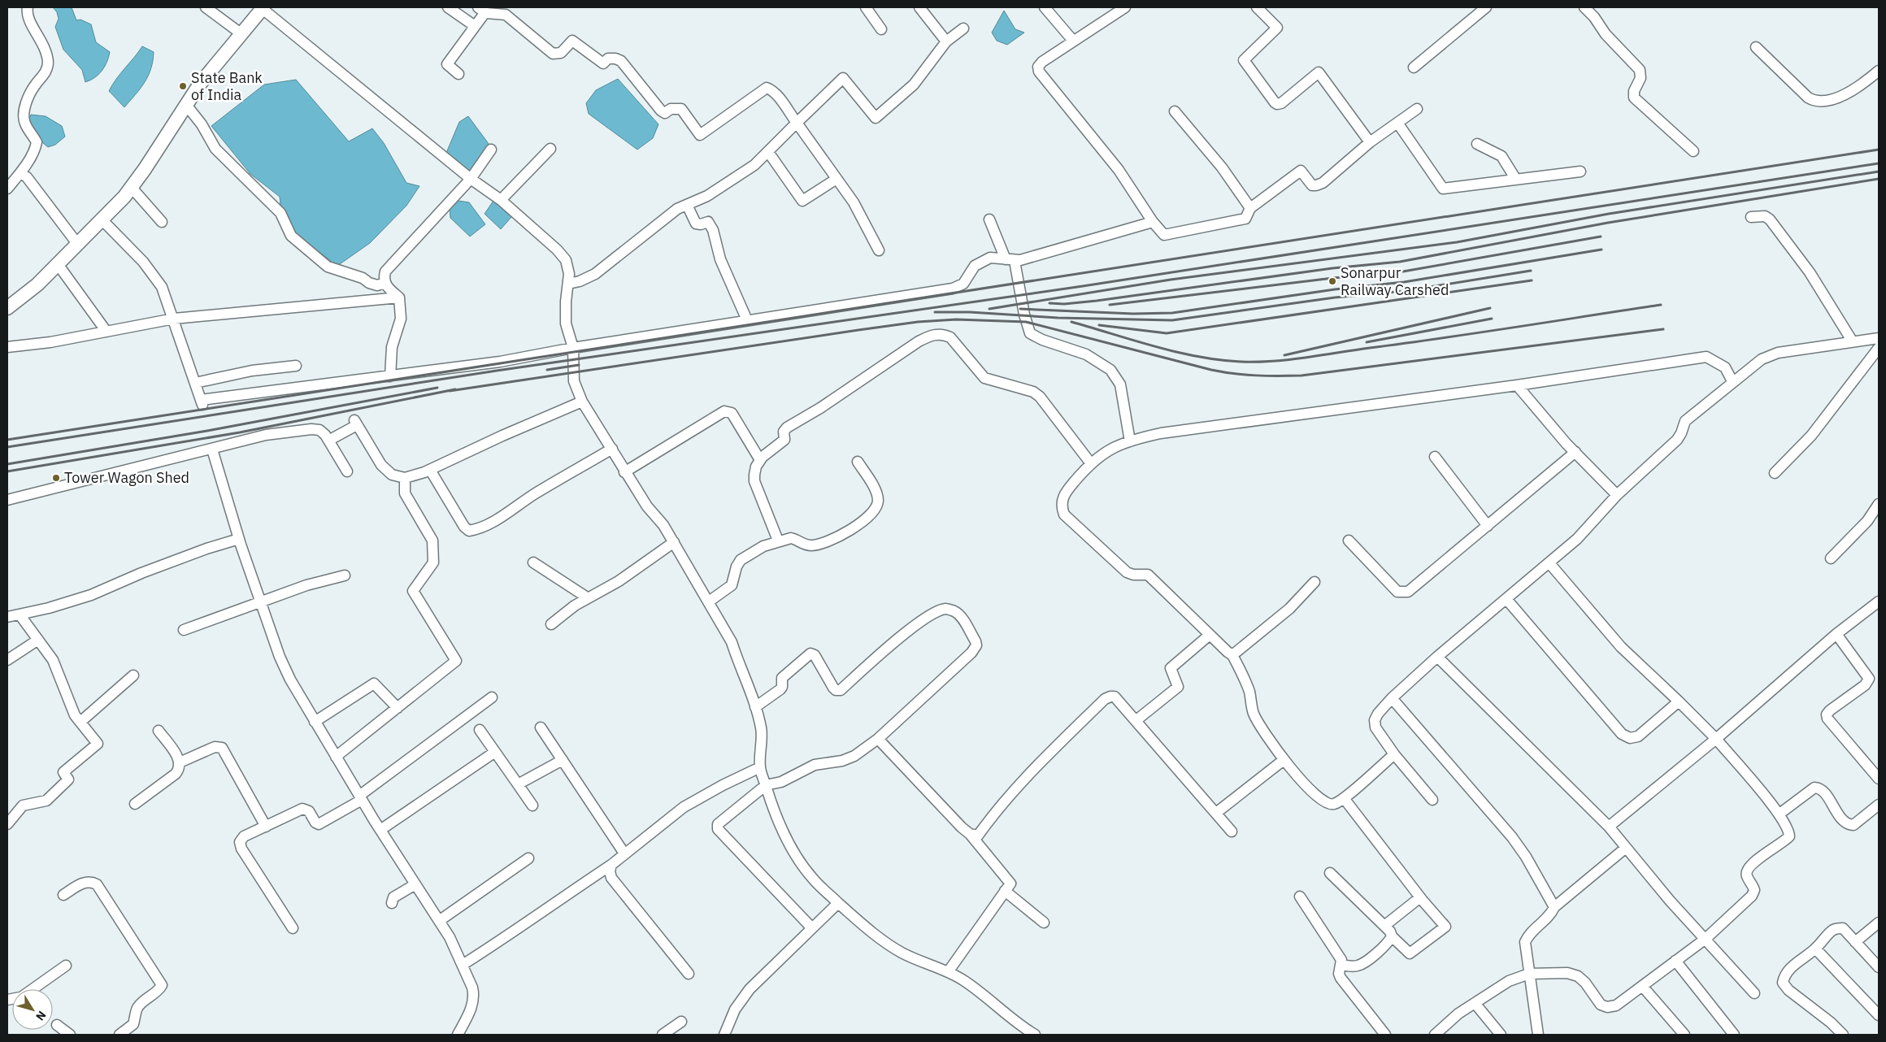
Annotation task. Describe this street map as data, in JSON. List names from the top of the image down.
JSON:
{
  "places": ["State Bank of India", "Sonarpur Railway Carshed", "Tower Wagon Shed"],
  "north": "bottom right"
}
